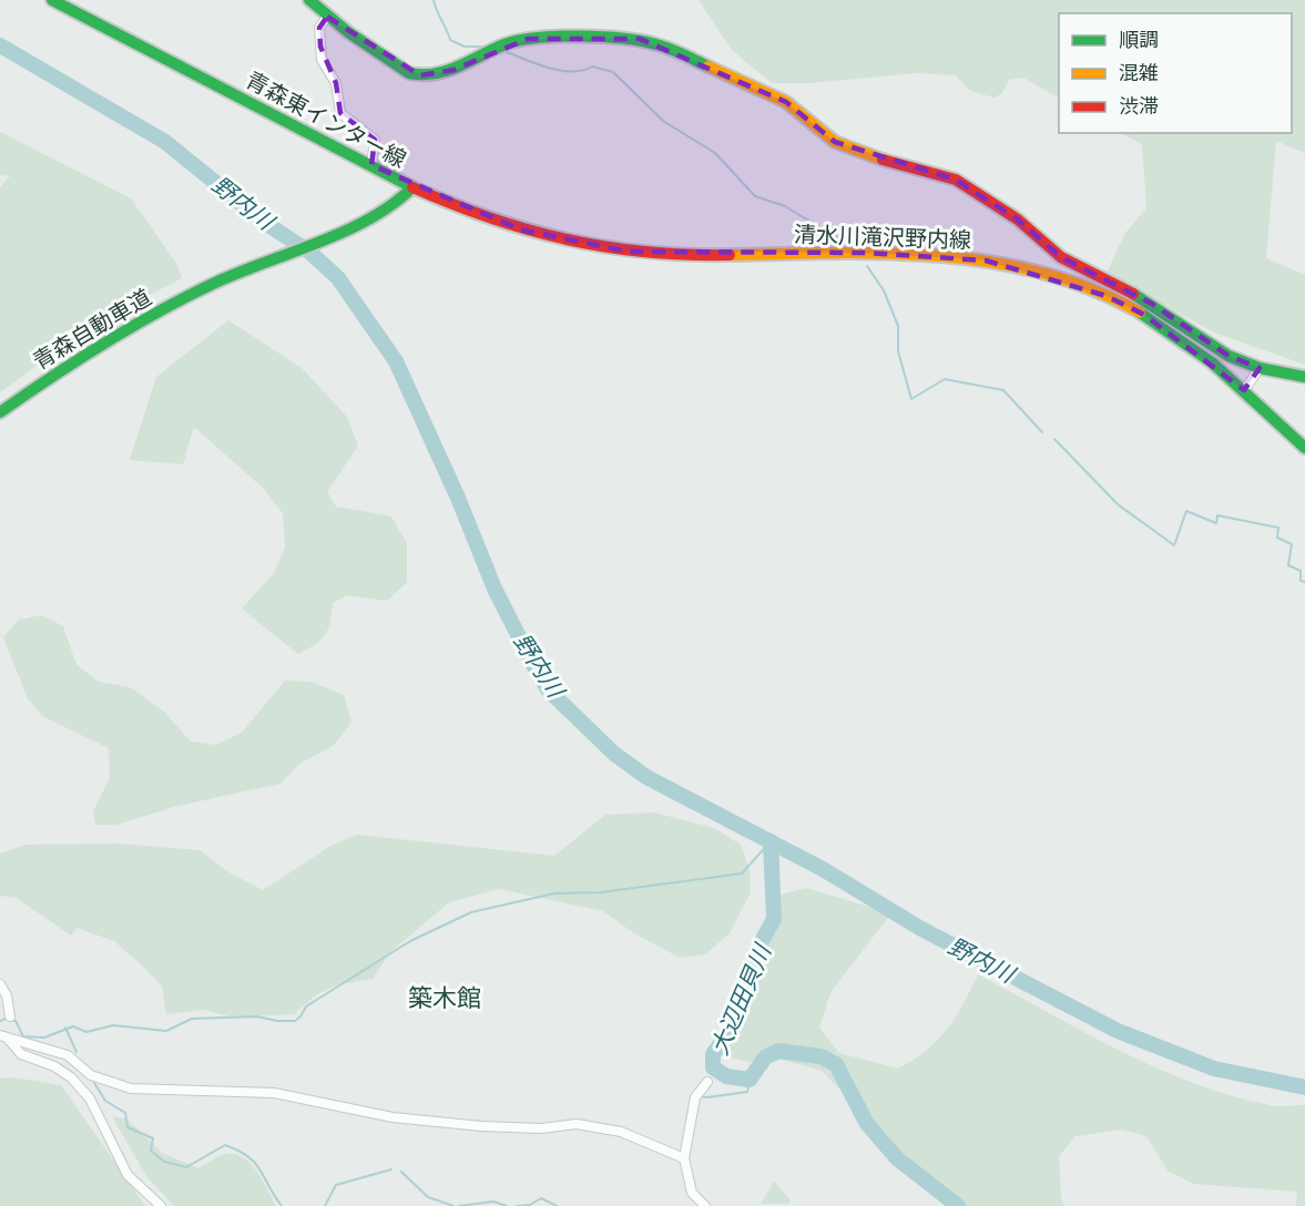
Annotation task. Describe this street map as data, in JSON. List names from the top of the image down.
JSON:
{
  "streets": {
    "main road": ["青森東インター線", "清水川滝沢野内線", "青森自動車道"]
  },
  "crossings": [
    ["青森東インター線", "清水川滝沢野内線"],
    ["青森東インター線", "青森自動車道"]
  ],
  "districts": ["築木館"],
  "water": ["野内川", "大辺田貝川"],
  "legend": ["順調", "混雑", "渋滞"]
}
